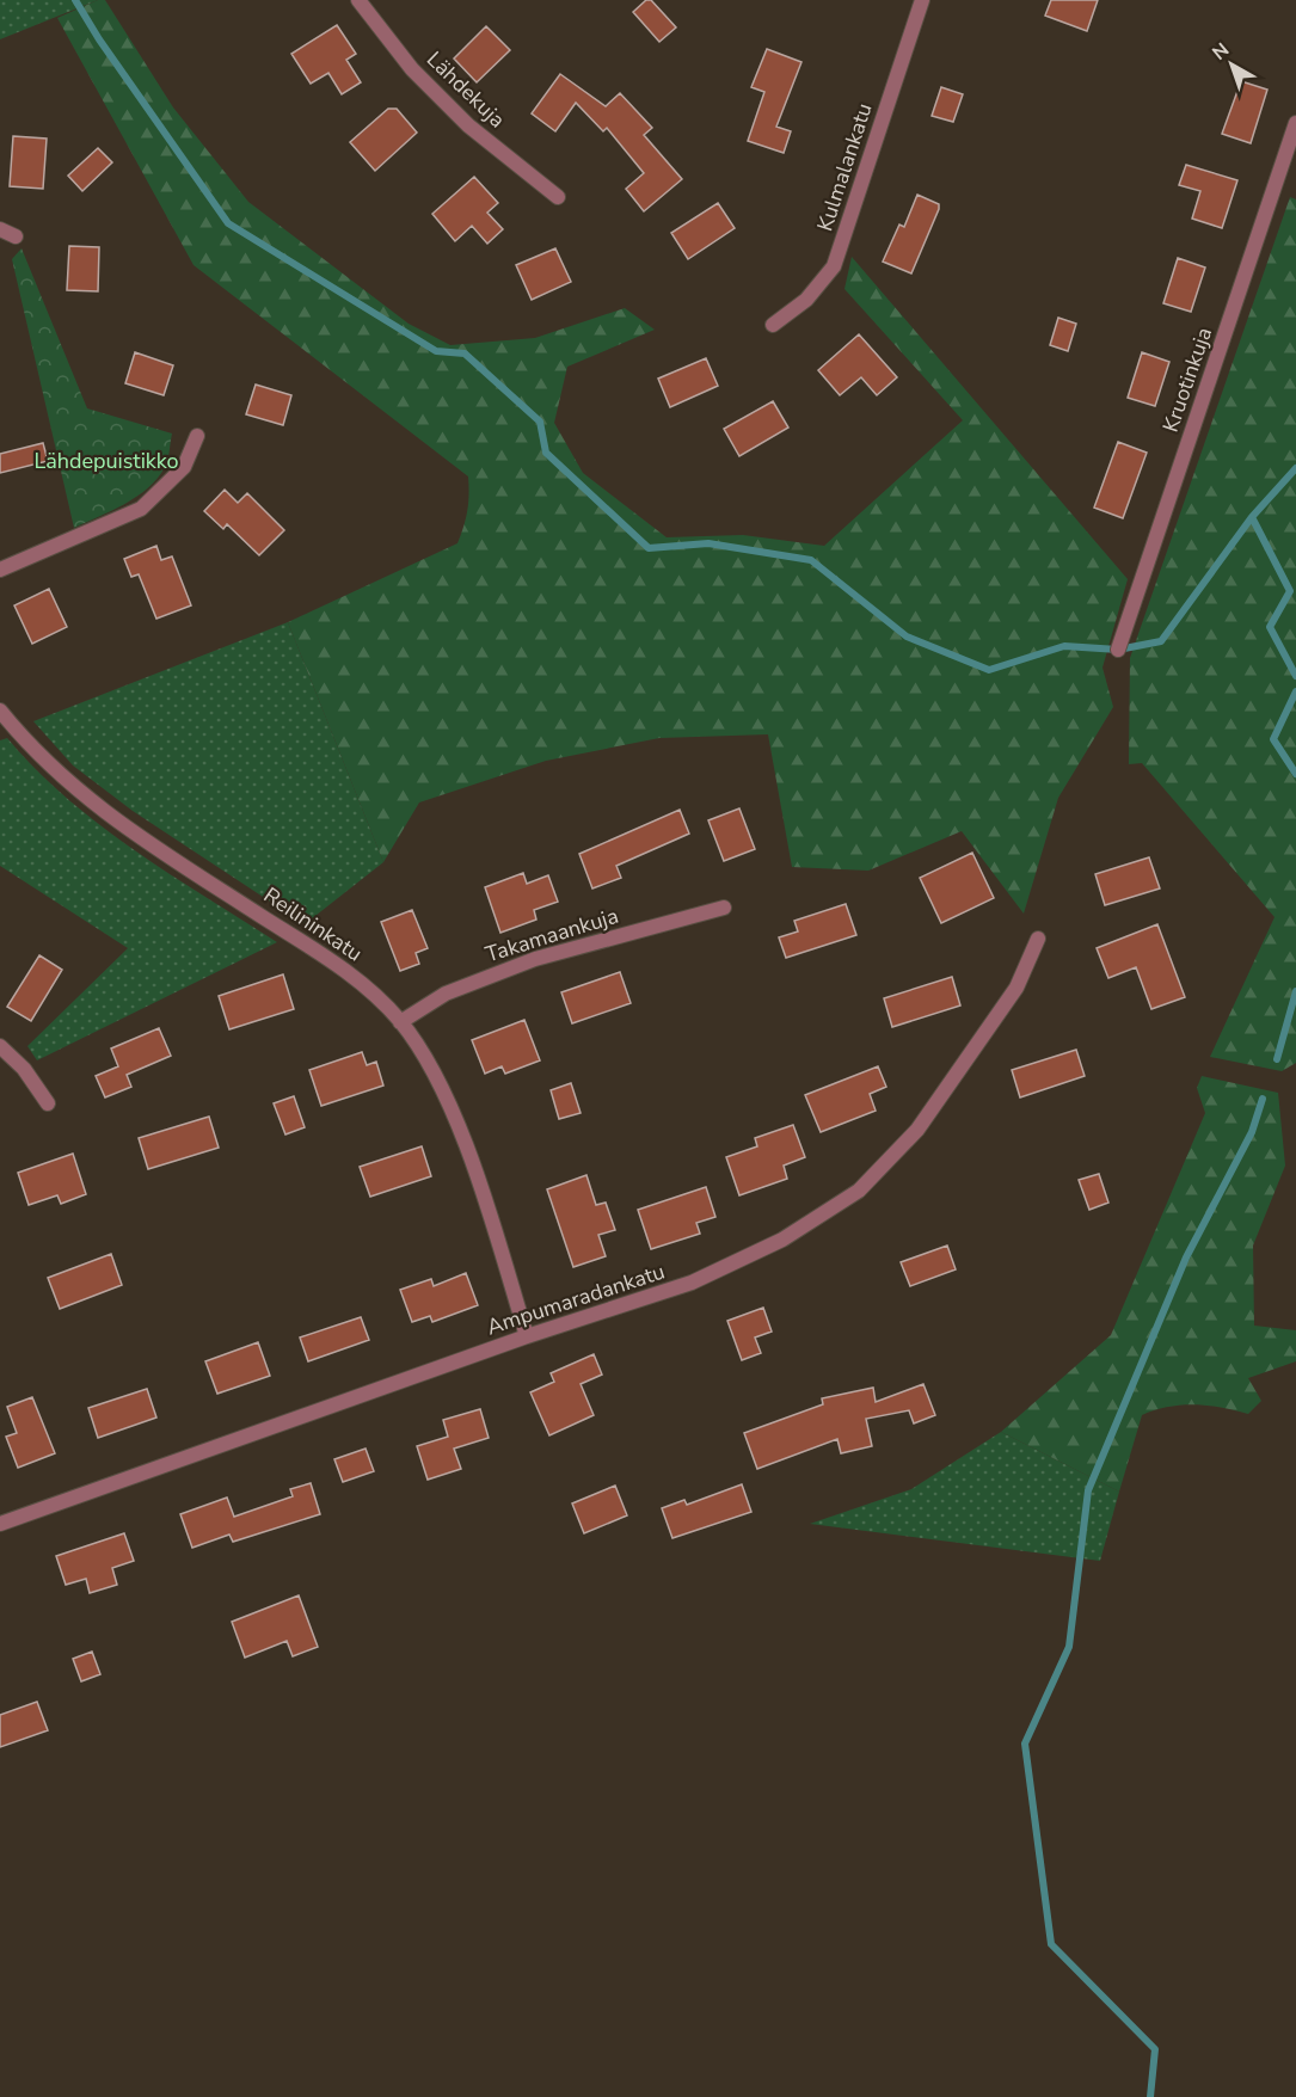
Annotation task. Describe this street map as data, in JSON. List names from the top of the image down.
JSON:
{
  "streets": {
    "street": [
      "Lähdekuja",
      "Kulmalankatu",
      "Kruotinkuja",
      "Reilininkatu",
      "Takamaankuja",
      "Ampumaradankatu"
    ]
  },
  "crossings": [
    ["Reilininkatu", "Takamaankuja"],
    ["Reilininkatu", "Ampumaradankatu"]
  ],
  "parks": ["Lähdepuistikko"],
  "north": "top left"
}
